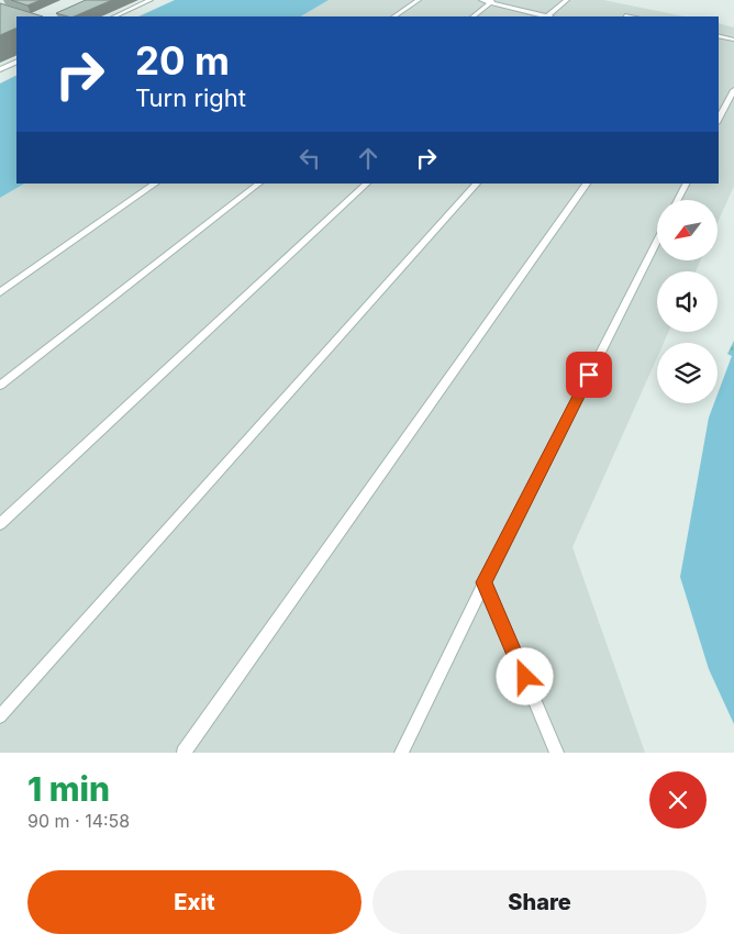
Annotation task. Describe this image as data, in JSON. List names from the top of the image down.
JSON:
{
  "north": "bottom left",
  "page": {
    "turn": ["20 m", "Turn right"],
    "heading": ["1 min", "90 m · 14:58"],
    "buttons": ["Exit", "Share"]
  }
}
